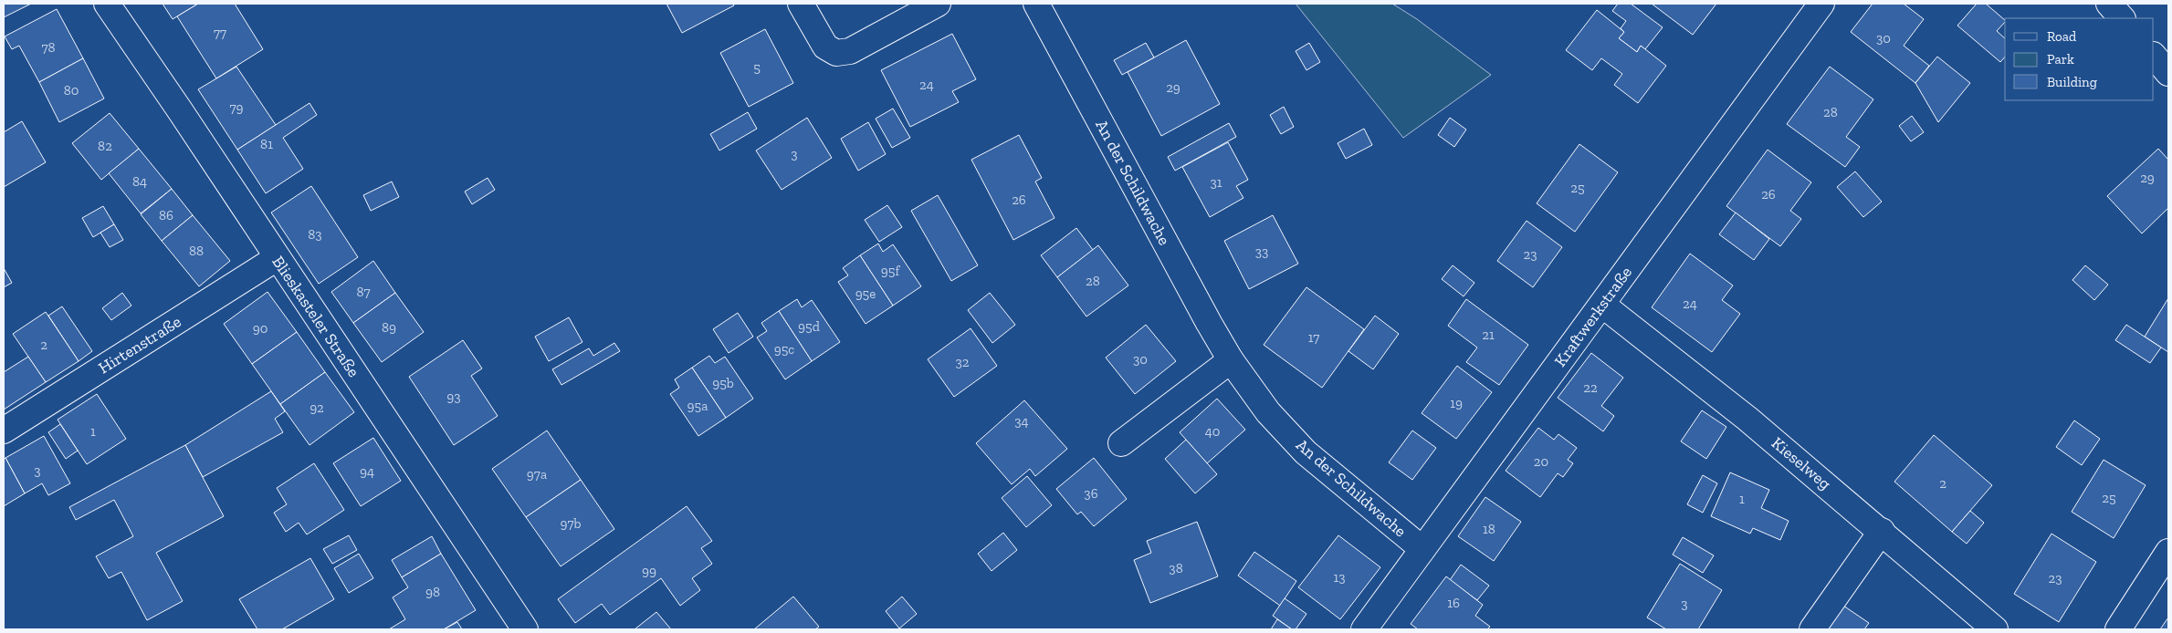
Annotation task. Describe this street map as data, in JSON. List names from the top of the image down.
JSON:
{
  "streets": {
    "street": [
      "An der Schildwache",
      "Blieskasteler Straße",
      "Kraftwerkstraße",
      "Hirtenstraße",
      "Kieselweg"
    ]
  },
  "crossings": [
    ["An der Schildwache", "Kraftwerkstraße"],
    ["Blieskasteler Straße", "Hirtenstraße"],
    ["Kraftwerkstraße", "Kieselweg"]
  ],
  "house_numbers": [
    "77",
    "30",
    "78",
    "5",
    "24",
    "29",
    "80",
    "79",
    "28",
    "81",
    "82",
    "3",
    "29",
    "84",
    "31",
    "25",
    "26",
    "26",
    "86",
    "83",
    "88",
    "33",
    "23",
    "95f",
    "28",
    "87",
    "95e",
    "24",
    "95d",
    "89",
    "90",
    "21",
    "17",
    "2",
    "95c",
    "30",
    "32",
    "95b",
    "22",
    "93",
    "19",
    "95a",
    "92",
    "34",
    "1",
    "40",
    "20",
    "3",
    "94",
    "97a",
    "2",
    "36",
    "25",
    "1",
    "97b",
    "18",
    "38",
    "99",
    "13",
    "23",
    "98",
    "16",
    "3"
  ],
  "legend": ["Road", "Park", "Building"]
}
